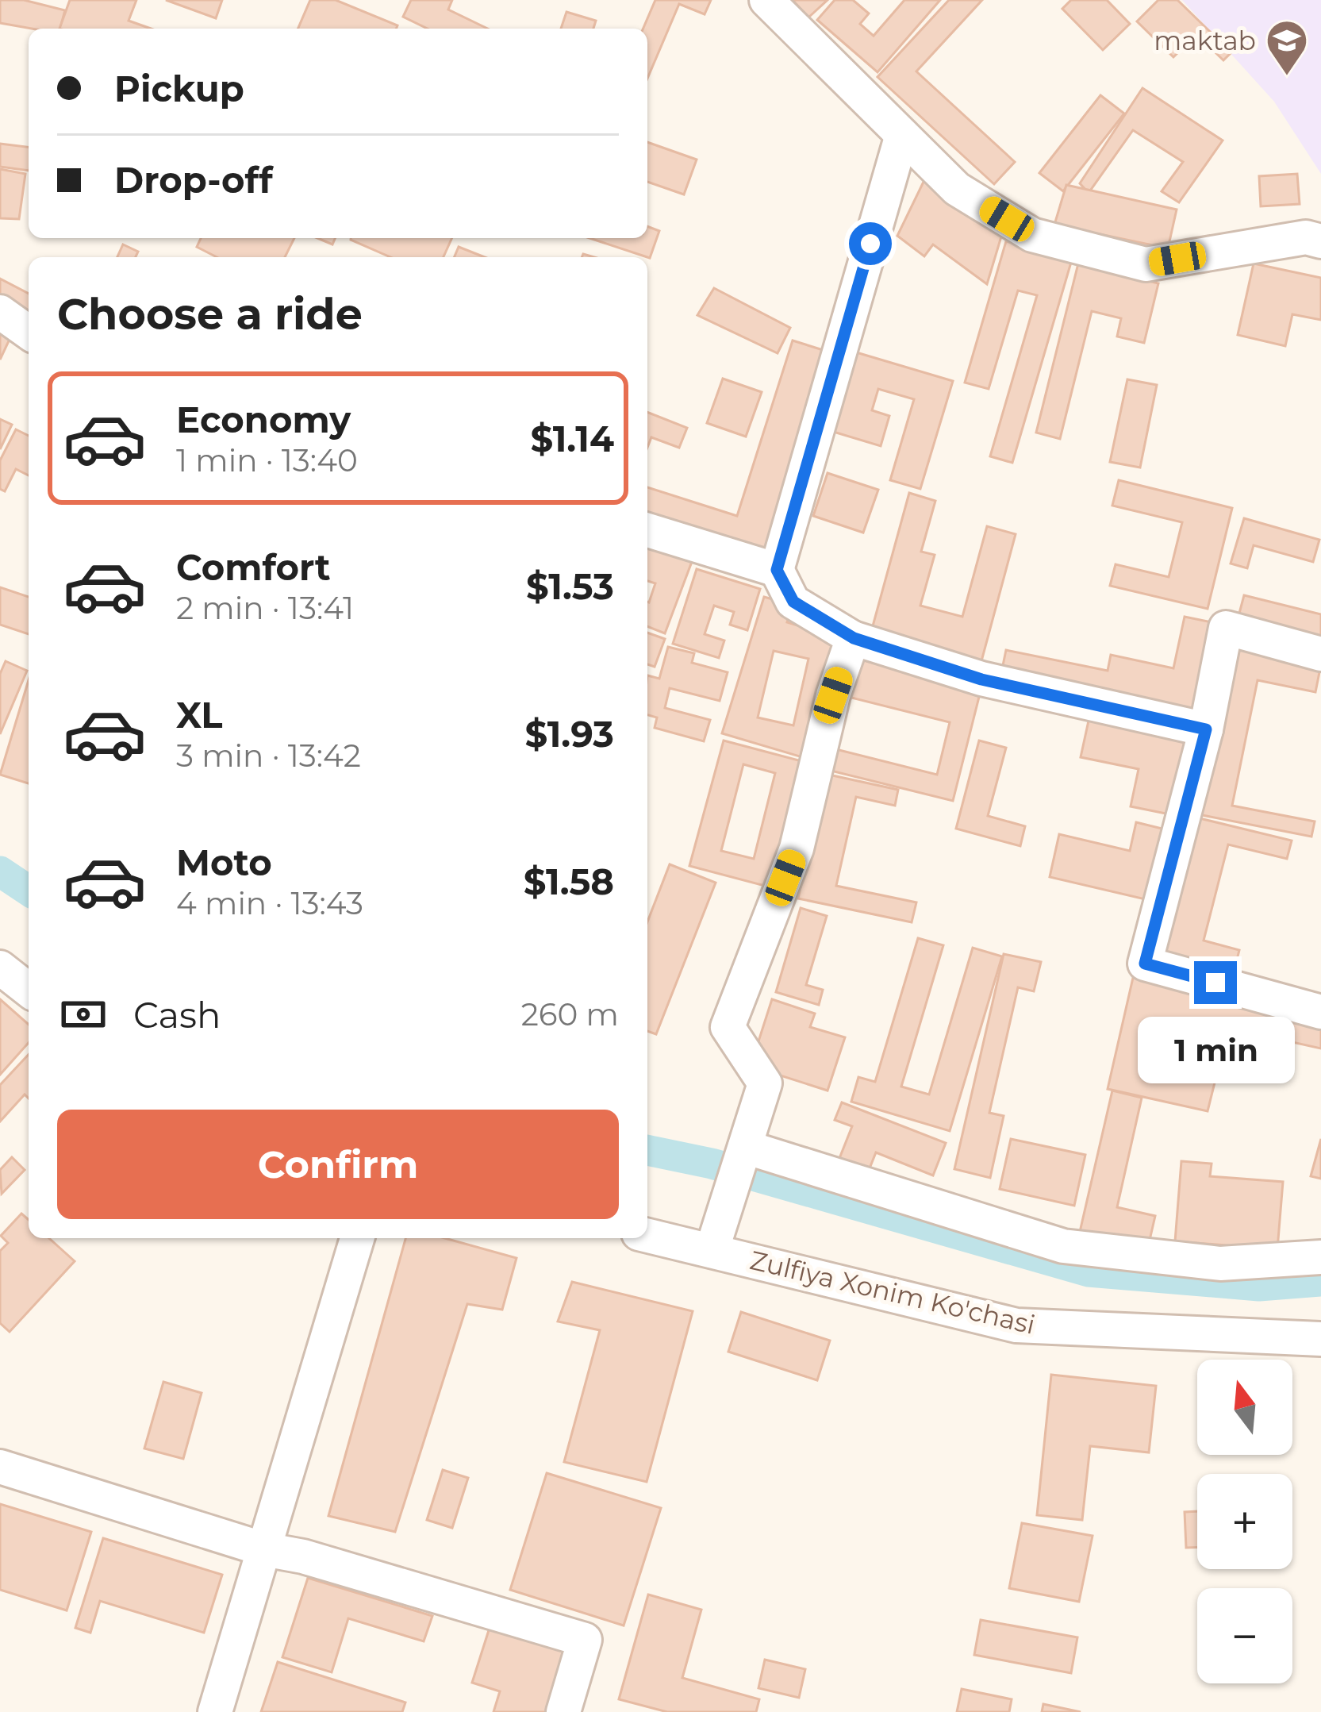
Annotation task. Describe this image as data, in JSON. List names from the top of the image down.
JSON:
{
  "streets": {
    "street": ["Zulfiya Xonim Ko'chasi"]
  },
  "places": {
    "school or university": ["maktab"]
  },
  "north": "top",
  "page": {
    "banner": ["Pickup", "Drop-off"],
    "heading": "Choose a ride",
    "list": [
      {
        "name": "Economy",
        "note": "1 min · 13:40",
        "value": "$1.14"
      },
      {
        "name": "Comfort",
        "note": "2 min · 13:41",
        "value": "$1.53"
      },
      {
        "name": "XL",
        "note": "3 min · 13:42",
        "value": "$1.93"
      },
      {
        "name": "Moto",
        "note": "4 min · 13:43",
        "value": "$1.58"
      }
    ],
    "pay": ["Cash", "260 m"],
    "bubble": "1 min",
    "buttons": "Confirm",
    "map_buttons": ["+", "−"]
  }
}
